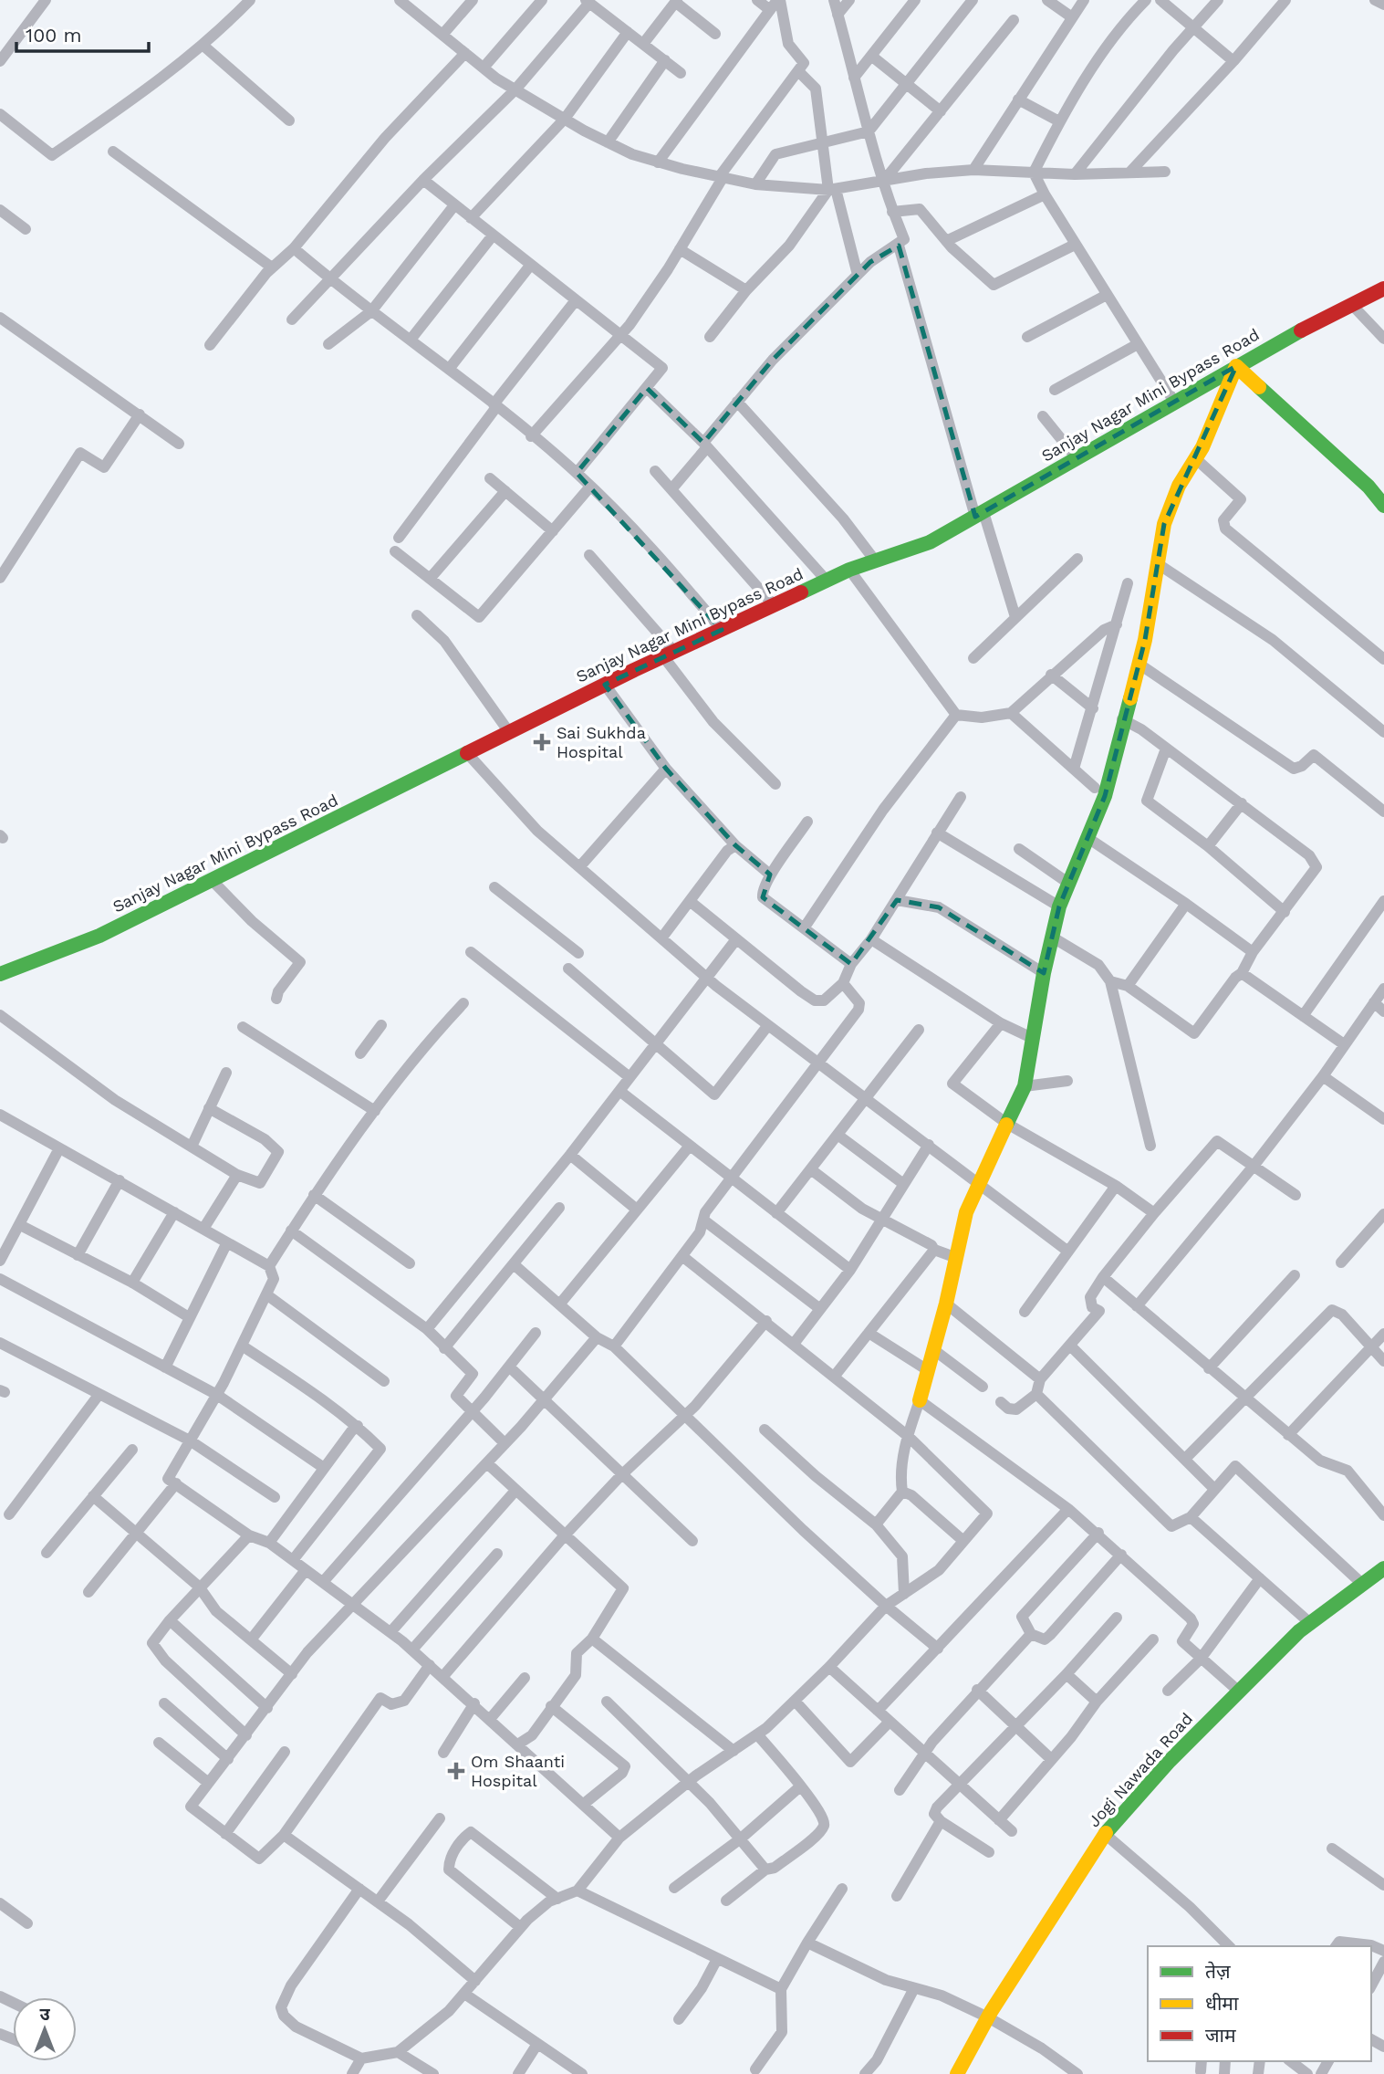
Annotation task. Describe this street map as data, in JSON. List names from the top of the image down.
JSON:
{
  "streets": {
    "street": ["Sanjay Nagar Mini Bypass Road", "Jogi Nawada Road"]
  },
  "places": {
    "health": ["Sai Sukhda Hospital", "Om Shaanti Hospital"]
  },
  "legend": ["तेज़", "धीमा", "जाम"],
  "scale_bar": "100 m",
  "north": "top"
}
